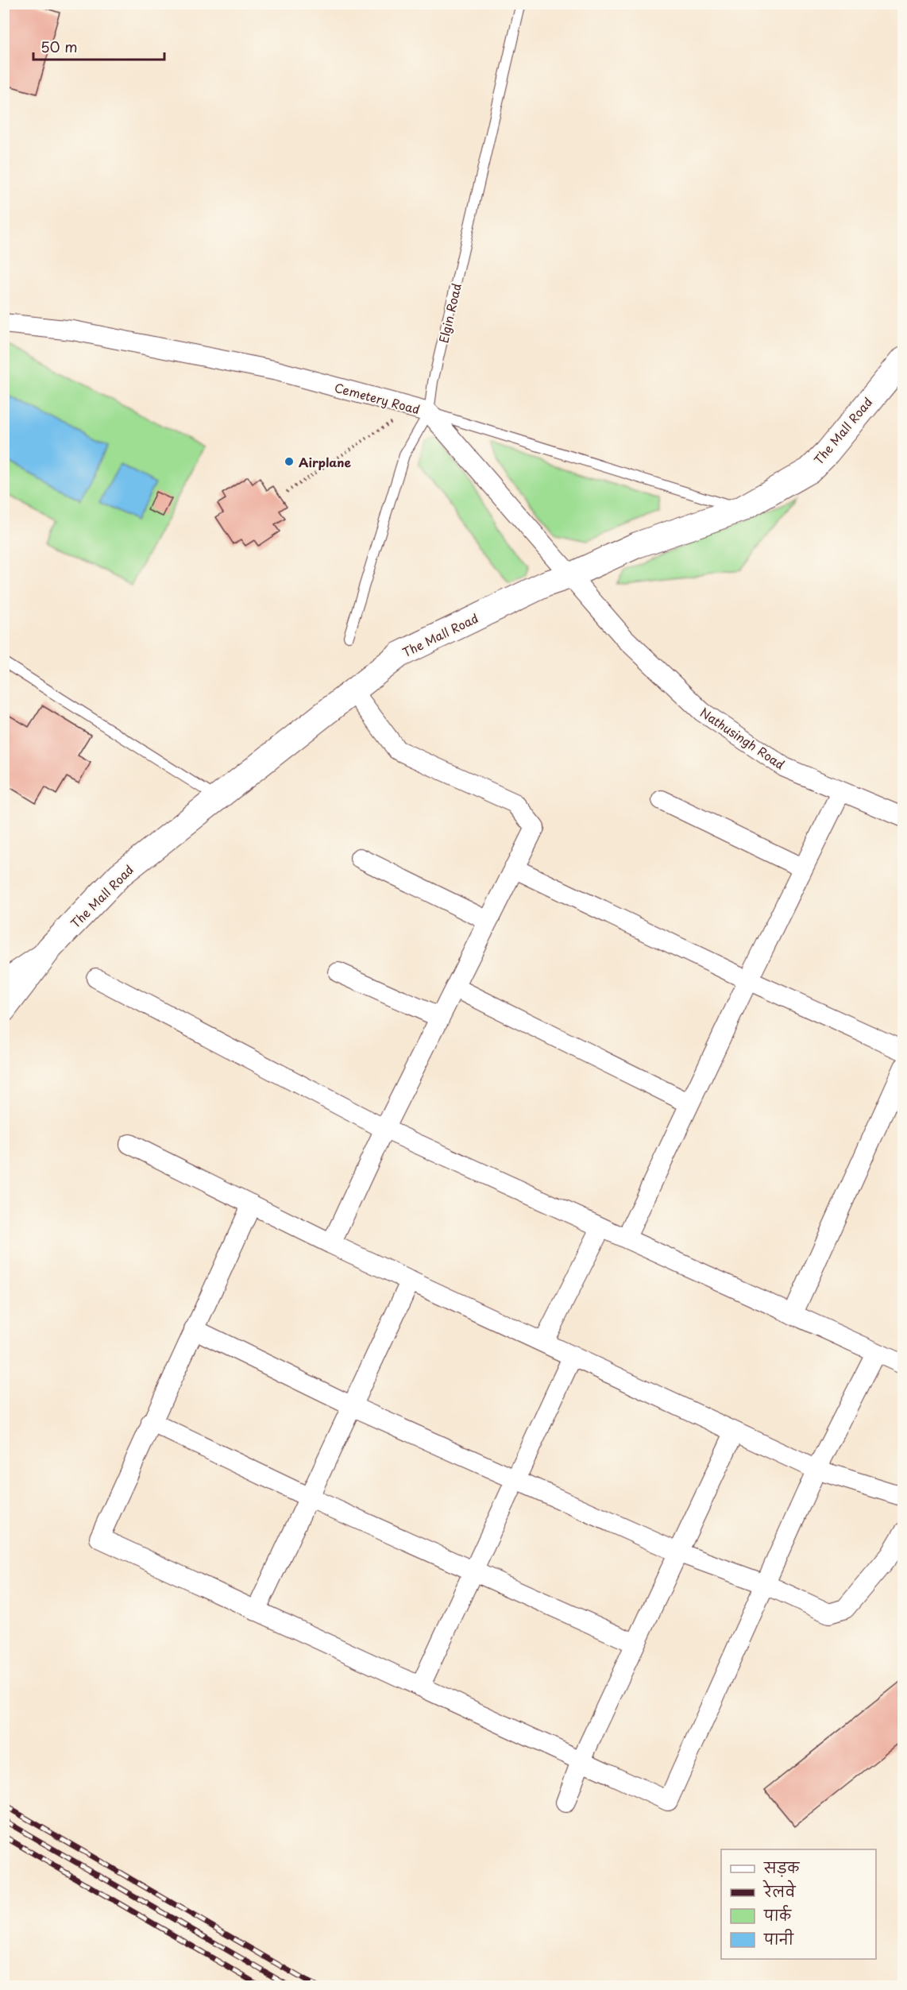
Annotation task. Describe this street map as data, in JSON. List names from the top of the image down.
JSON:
{
  "streets": {
    "street": ["Cemetery Road", "The Mall Road", "Nathusingh Road"],
    "lane": ["Elgin Road"]
  },
  "crossings": [
    ["Elgin Road", "Cemetery Road"],
    ["Cemetery Road", "The Mall Road"],
    ["The Mall Road", "Nathusingh Road"]
  ],
  "places": ["Airplane"],
  "legend": [
    "सड़क",
    "रेलवे",
    "पार्क",
    "पानी"
  ],
  "scale_bar": "50 m"
}
